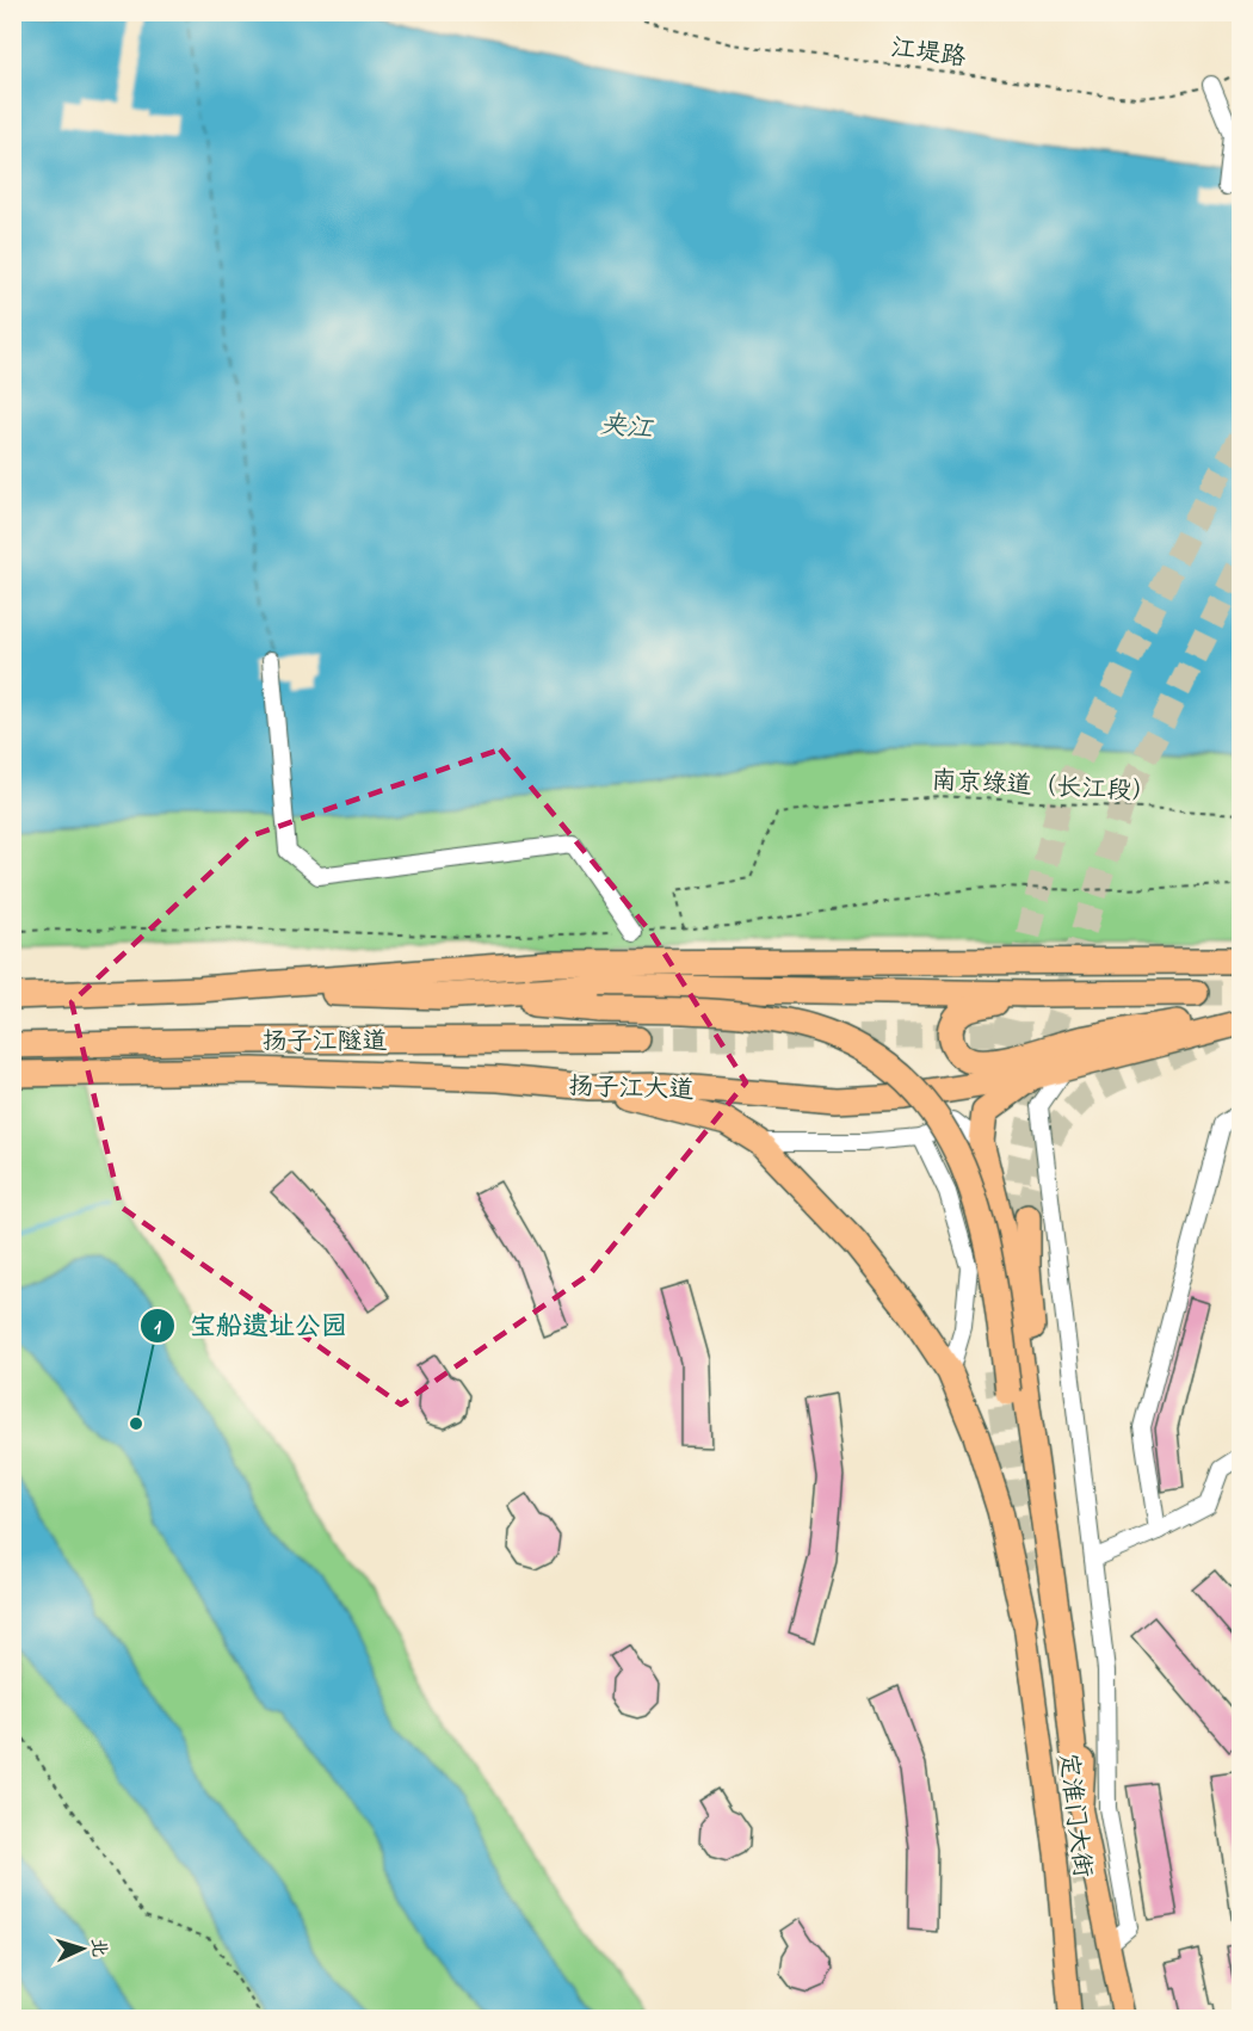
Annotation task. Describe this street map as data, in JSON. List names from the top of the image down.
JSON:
{
  "streets": {
    "highway": ["扬子江隧道", "扬子江大道"],
    "main road": ["定淮门大街"],
    "path": ["江堤路", "南京绿道（长江段）"]
  },
  "water": ["夹江"],
  "places": ["宝船遗址公园"],
  "north": "right"
}
